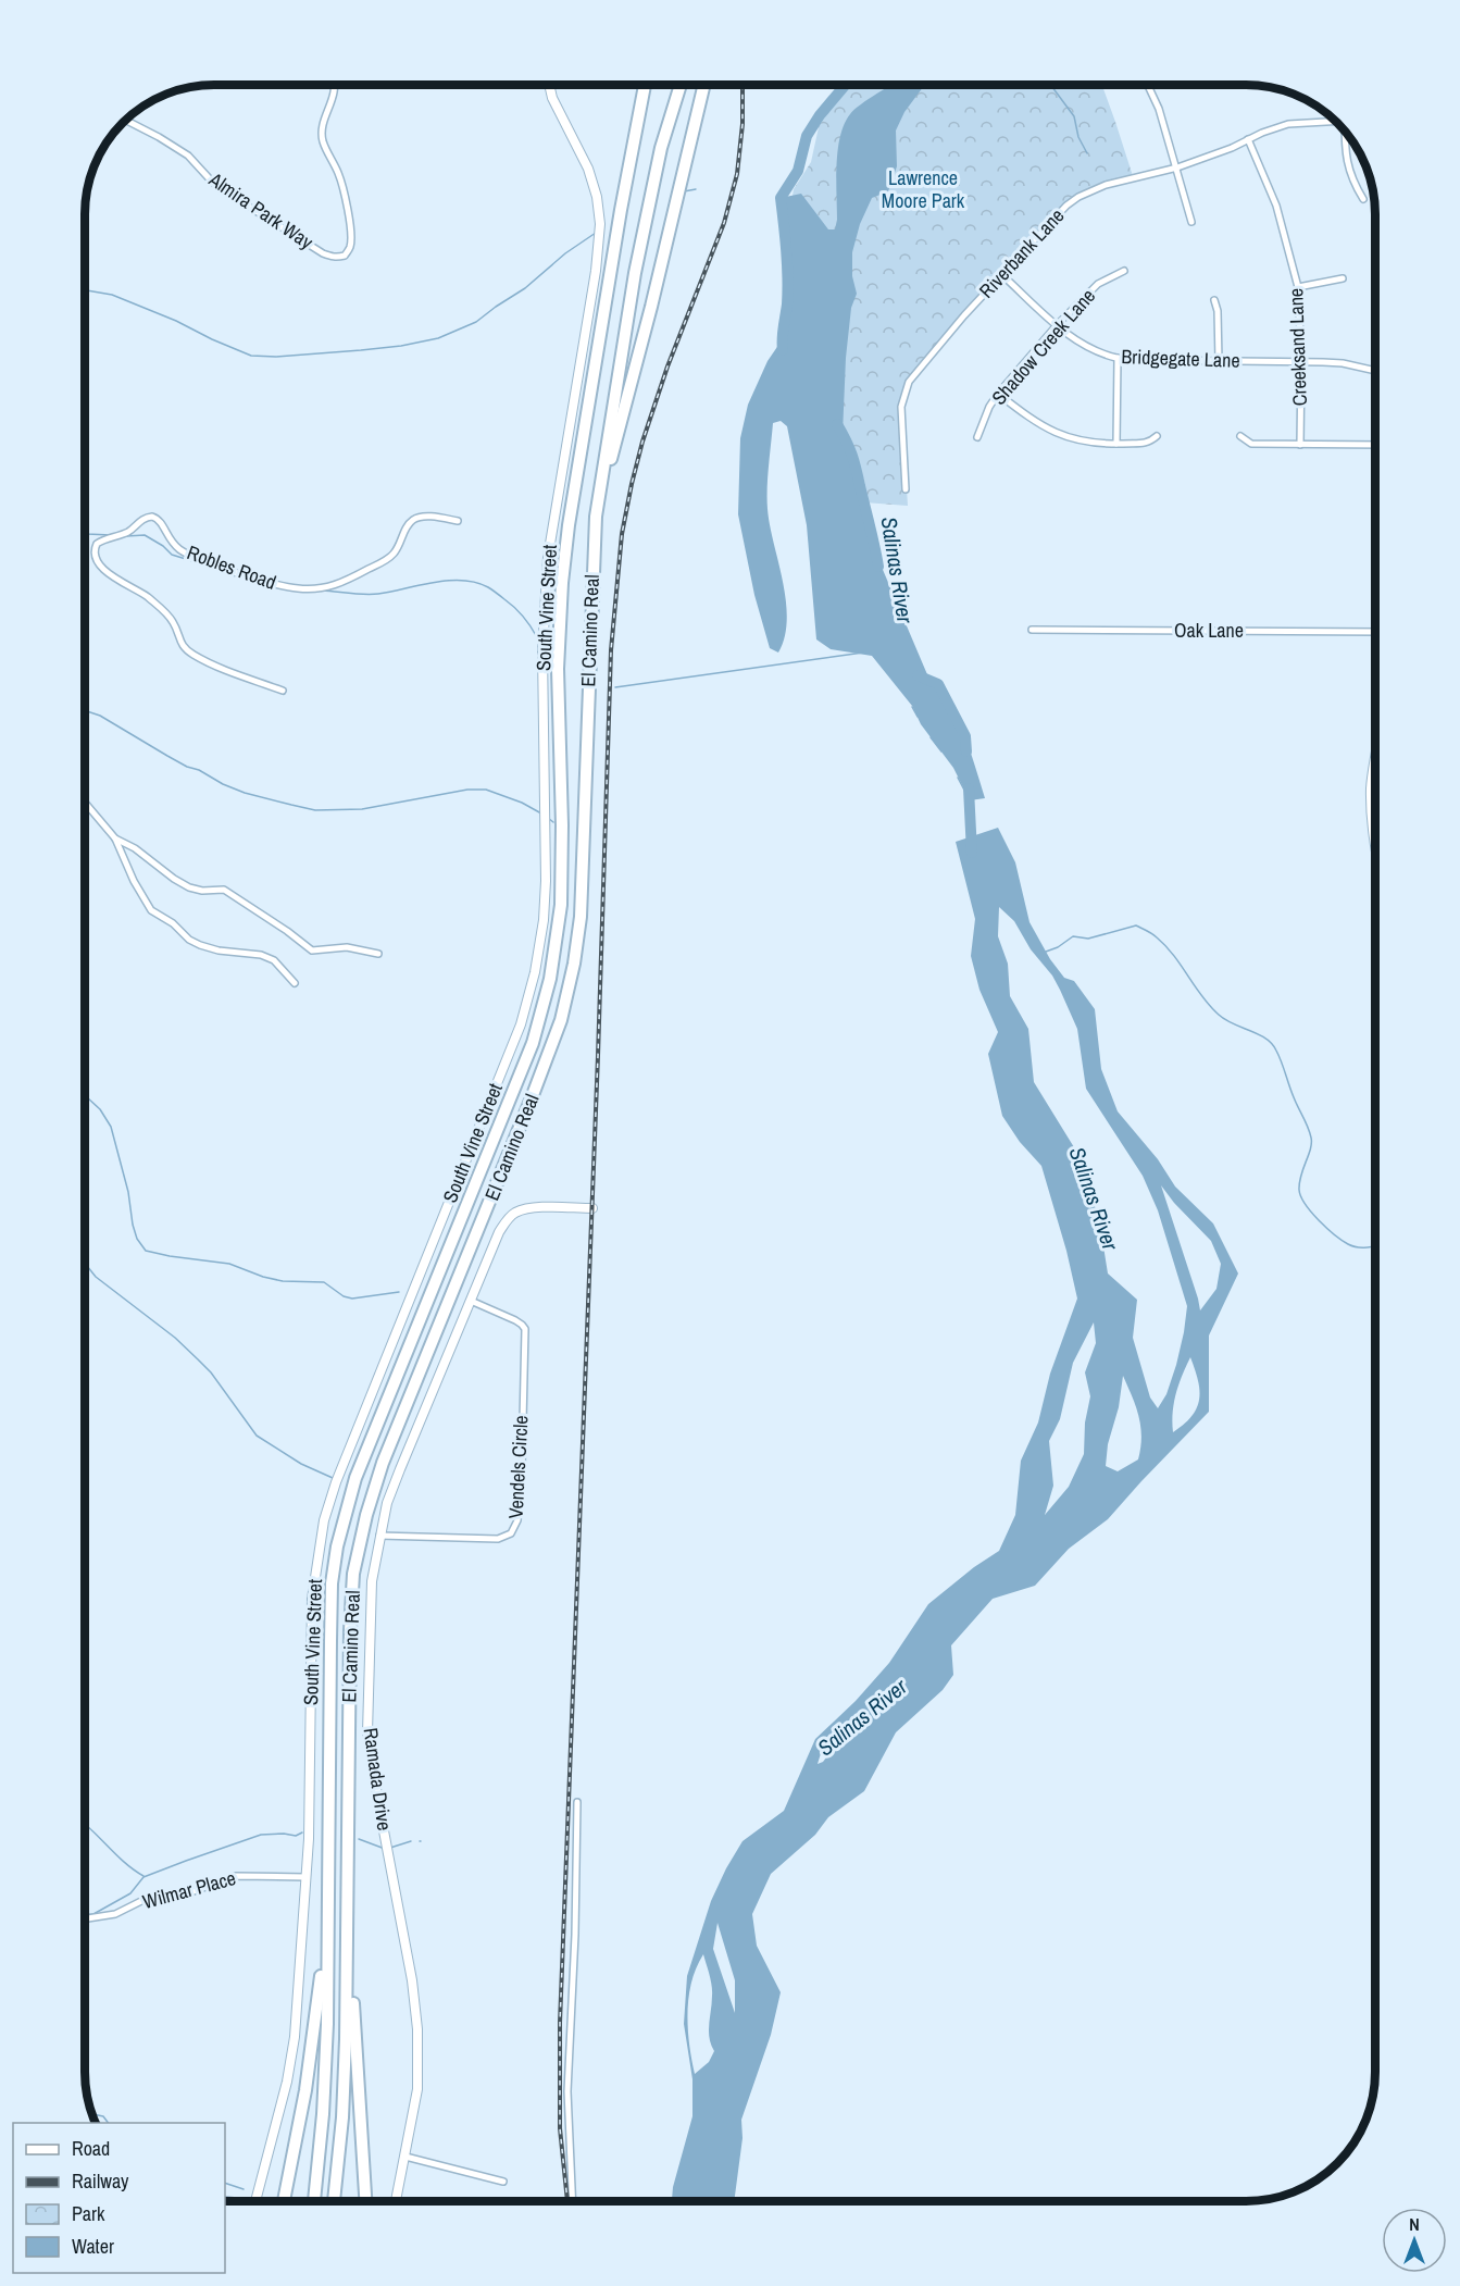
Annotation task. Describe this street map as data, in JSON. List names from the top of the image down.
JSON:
{
  "streets": {
    "highway": ["El Camino Real"],
    "street": [
      "Almira Park Way",
      "Riverbank Lane",
      "Shadow Creek Lane",
      "Creeksand Lane",
      "Bridgegate Lane",
      "Robles Road",
      "South Vine Street",
      "Oak Lane",
      "Vendels Circle",
      "Ramada Drive",
      "Wilmar Place"
    ]
  },
  "crossings": [
    ["Riverbank Lane", "Creeksand Lane"],
    ["Riverbank Lane", "Bridgegate Lane"],
    ["Shadow Creek Lane", "Bridgegate Lane"],
    ["Creeksand Lane", "Bridgegate Lane"],
    ["South Vine Street", "Wilmar Place"],
    ["Vendels Circle", "Ramada Drive"]
  ],
  "water": ["Salinas River"],
  "parks": ["Lawrence Moore Park"],
  "legend": [
    "Road",
    "Railway",
    "Park",
    "Water"
  ],
  "north": "top"
}
